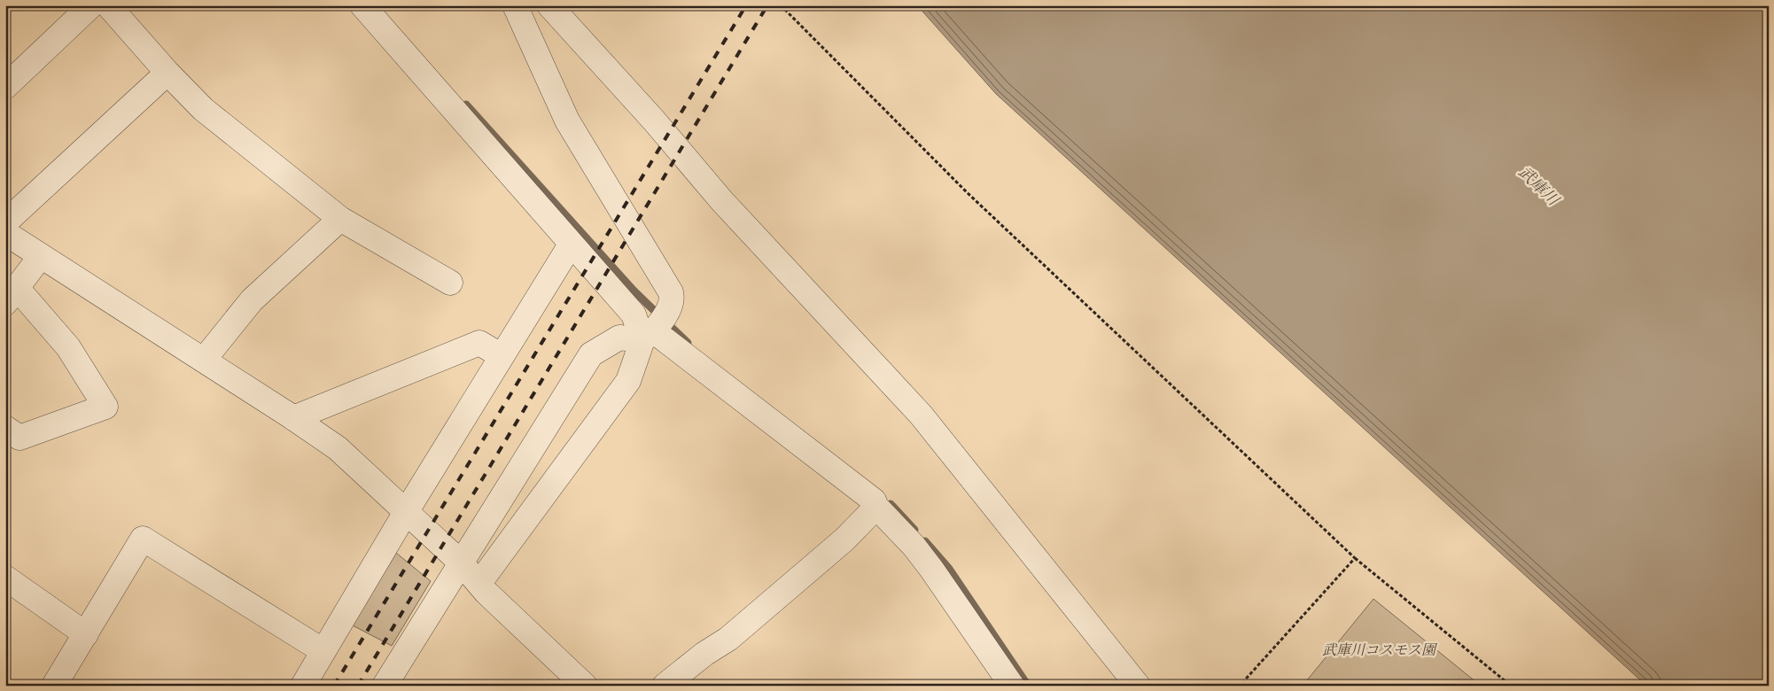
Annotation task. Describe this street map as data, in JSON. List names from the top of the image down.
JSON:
{
  "water": ["武庫川"],
  "parks": ["武庫川コスモス園"]
}
